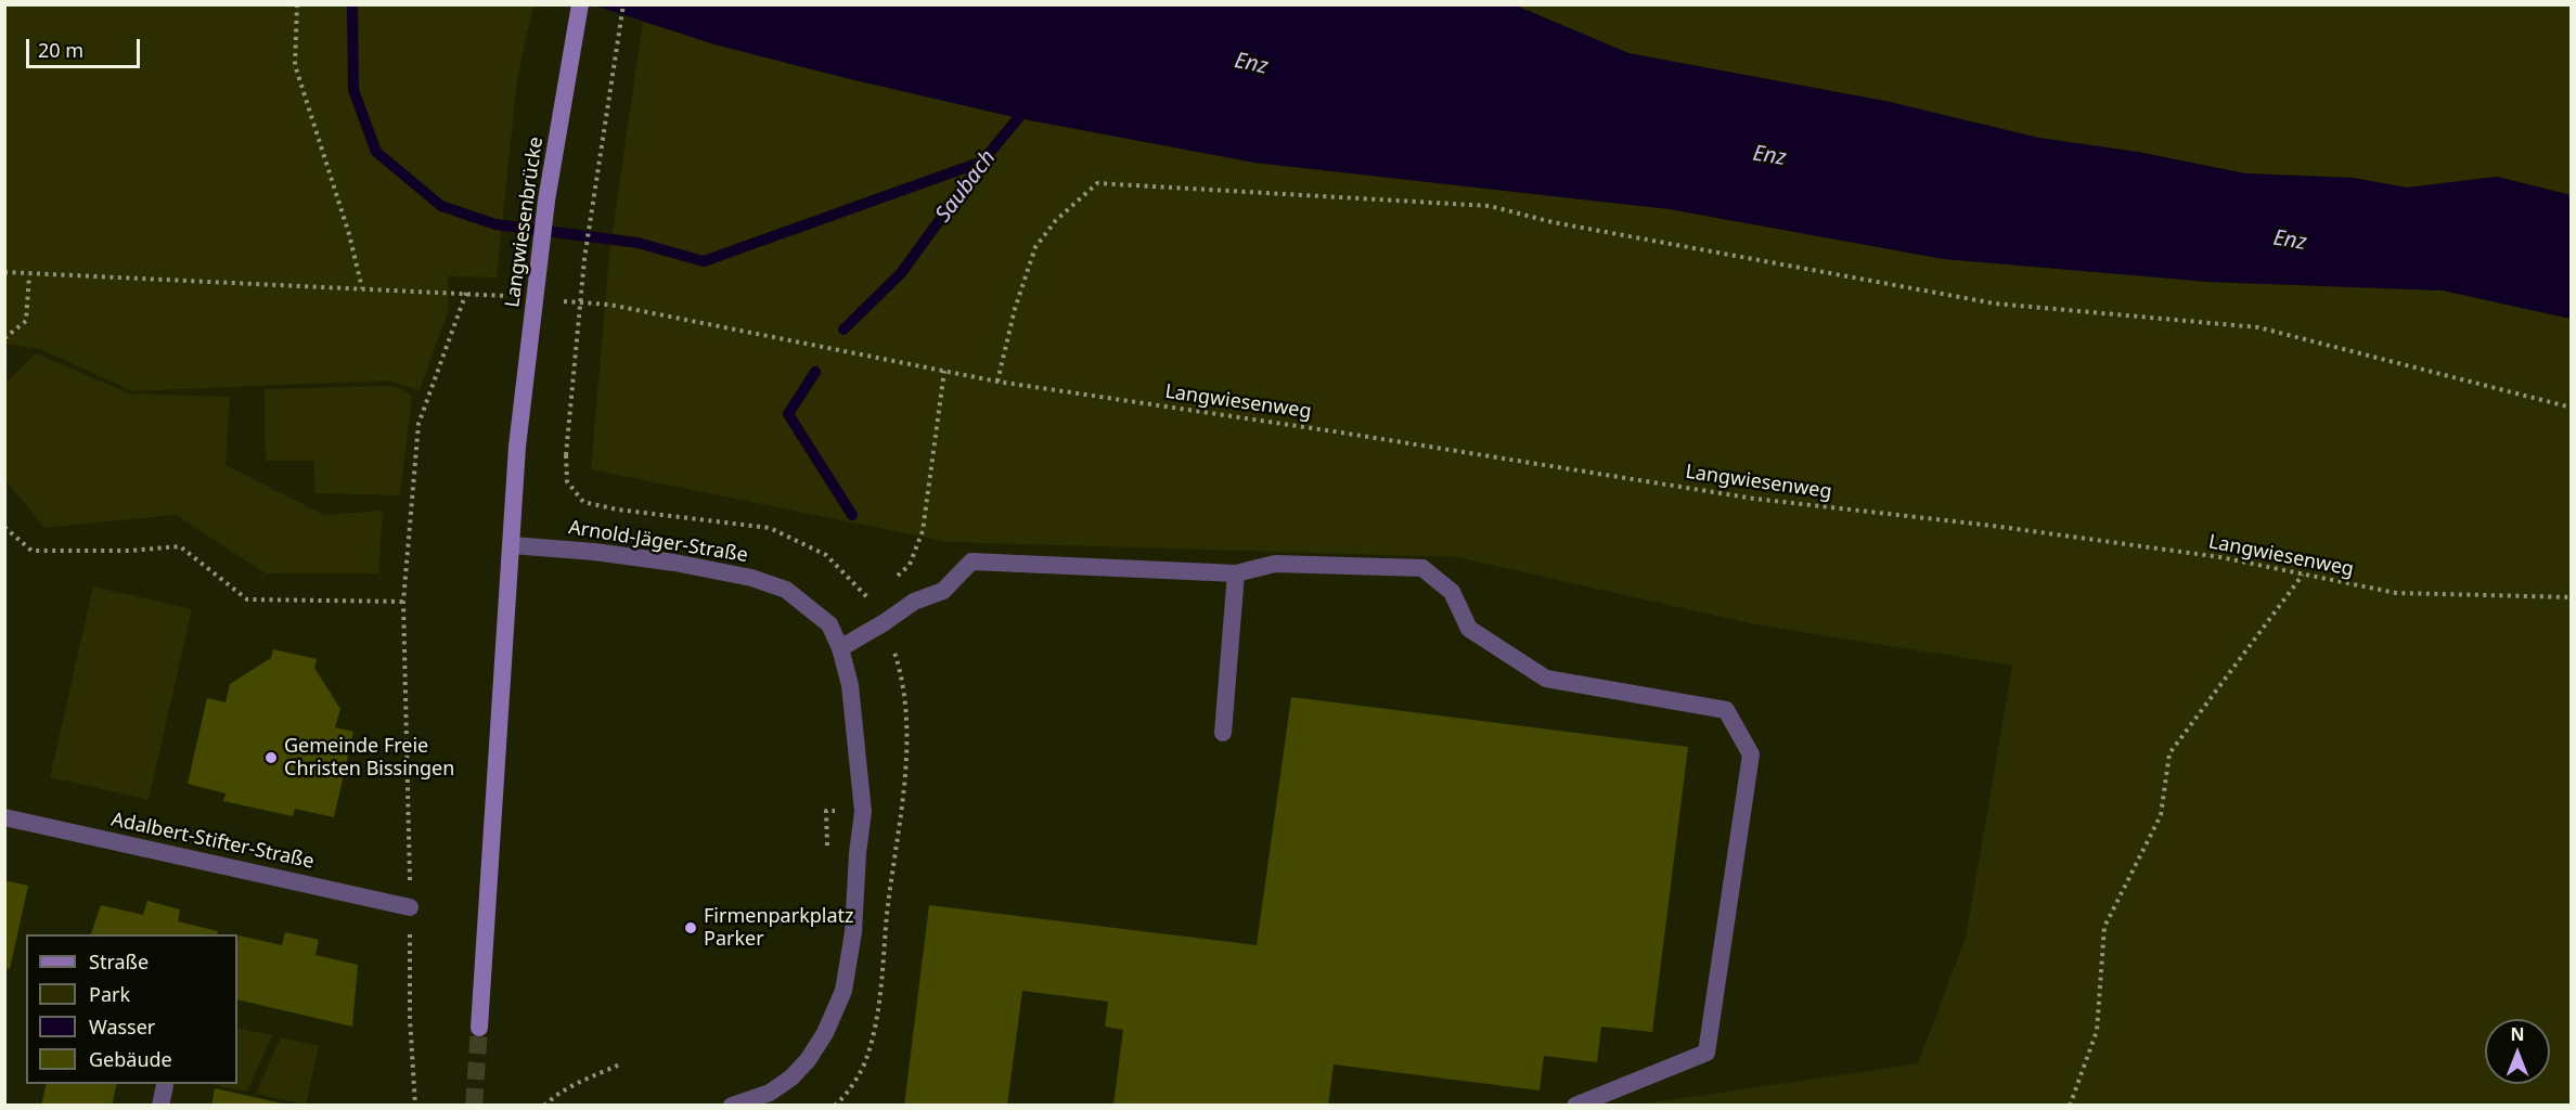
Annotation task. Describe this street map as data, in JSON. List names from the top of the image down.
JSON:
{
  "streets": {
    "main road": ["Langwiesenbrücke"],
    "street": ["Arnold-Jäger-Straße", "Adalbert-Stifter-Straße"],
    "path": ["Langwiesenweg"]
  },
  "crossings": [
    ["Langwiesenbrücke", "Arnold-Jäger-Straße"]
  ],
  "water": ["Enz", "Saubach"],
  "places": ["Gemeinde Freie Christen Bissingen", "Firmenparkplatz Parker"],
  "legend": [
    "Straße",
    "Park",
    "Wasser",
    "Gebäude"
  ],
  "scale_bar": "20 m",
  "north": "top"
}
